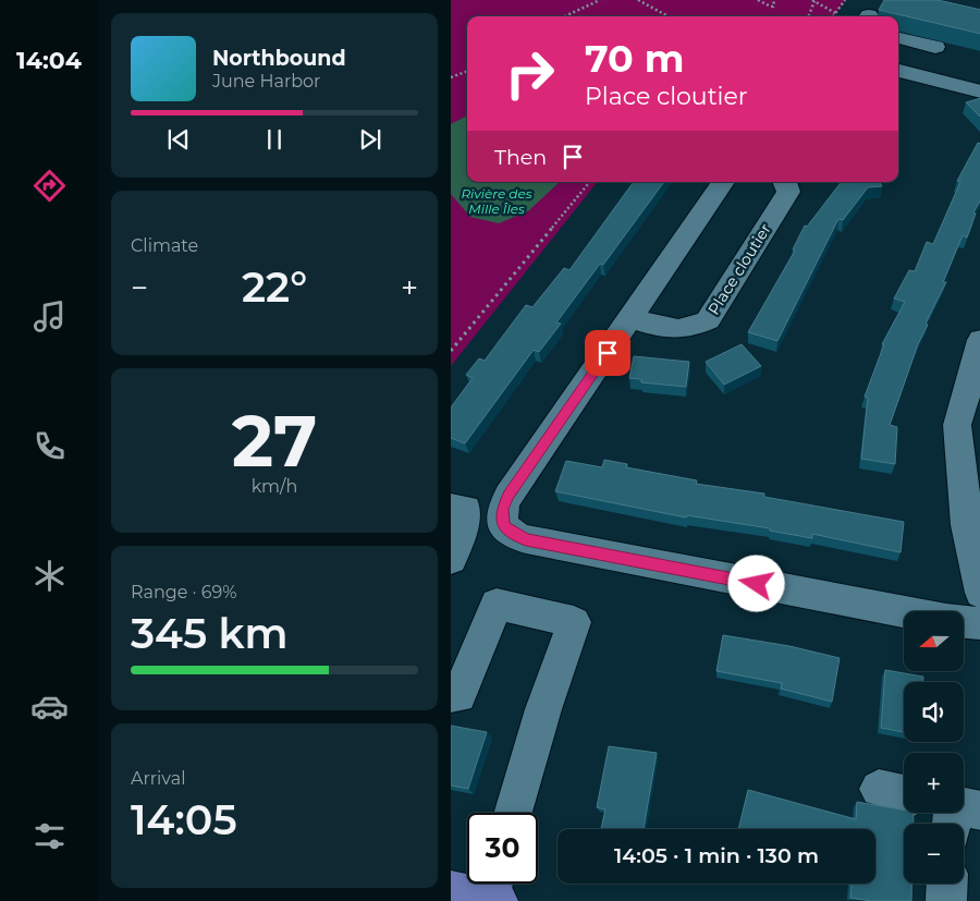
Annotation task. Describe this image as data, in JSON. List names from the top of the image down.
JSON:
{
  "streets": {
    "street": ["Place cloutier"]
  },
  "water": ["Rivière des Mille Îles"],
  "north": "left",
  "page": {
    "tabs": "14:04",
    "turn": ["70 m", "Place cloutier"],
    "song": ["Northbound", "June Harbor"],
    "then": "Then",
    "tile": [
      "Climate",
      ["27", "km/h"],
      ["Range · 69%", "345 km"],
      ["Arrival", "14:05"]
    ],
    "heat": ["−", "22°", "+"],
    "map_buttons": ["+", "−"],
    "limit": "30",
    "trip": "14:05 · 1 min · 130 m"
  }
}
